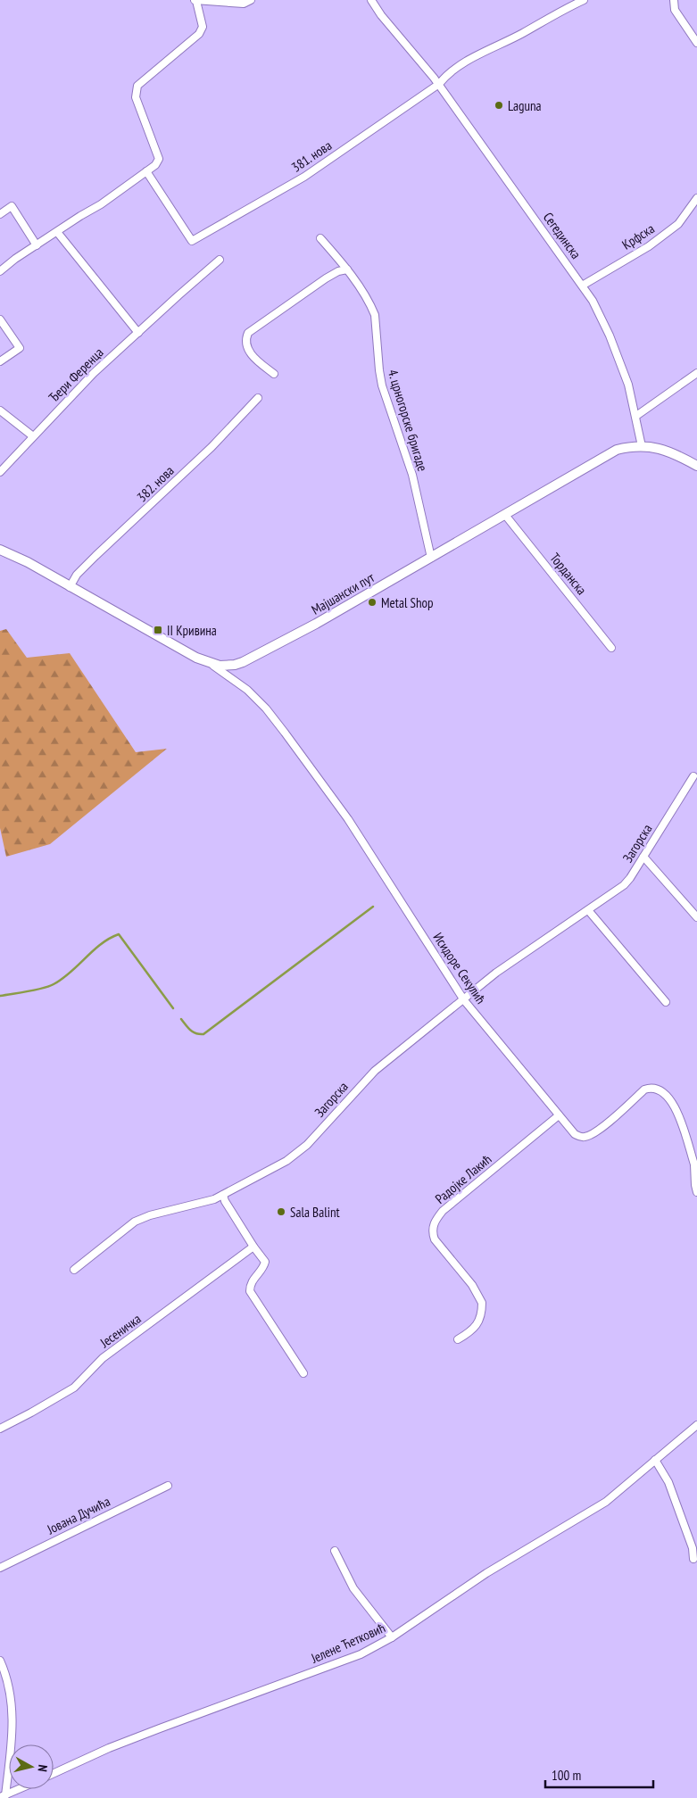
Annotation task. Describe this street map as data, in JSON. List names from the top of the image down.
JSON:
{
  "streets": {
    "street": [
      "381. нова",
      "Сегединска",
      "Крфска",
      "Ђери Ференца",
      "4. црногорске бригаде",
      "382. нова",
      "Торданска",
      "Мајшански пут",
      "Загорска",
      "Исидоре Секулић",
      "Радојке Лакић",
      "Јесеничка",
      "Јована Дучића",
      "Јелене Ћетковић"
    ]
  },
  "crossings": [
    ["381. нова", "Сегединска"],
    ["Сегединска", "Крфска"],
    ["Сегединска", "Мајшански пут"],
    ["4. црногорске бригаде", "Мајшански пут"],
    ["382. нова", "Мајшански пут"],
    ["Торданска", "Мајшански пут"],
    ["Мајшански пут", "Исидоре Секулић"],
    ["Загорска", "Исидоре Секулић"],
    ["Исидоре Секулић", "Радојке Лакић"]
  ],
  "places": {
    "other": ["Laguna", "Metal Shop", "Sala Balint"],
    "transit": ["II Кривина"]
  },
  "scale_bar": "100 m",
  "north": "right"
}
